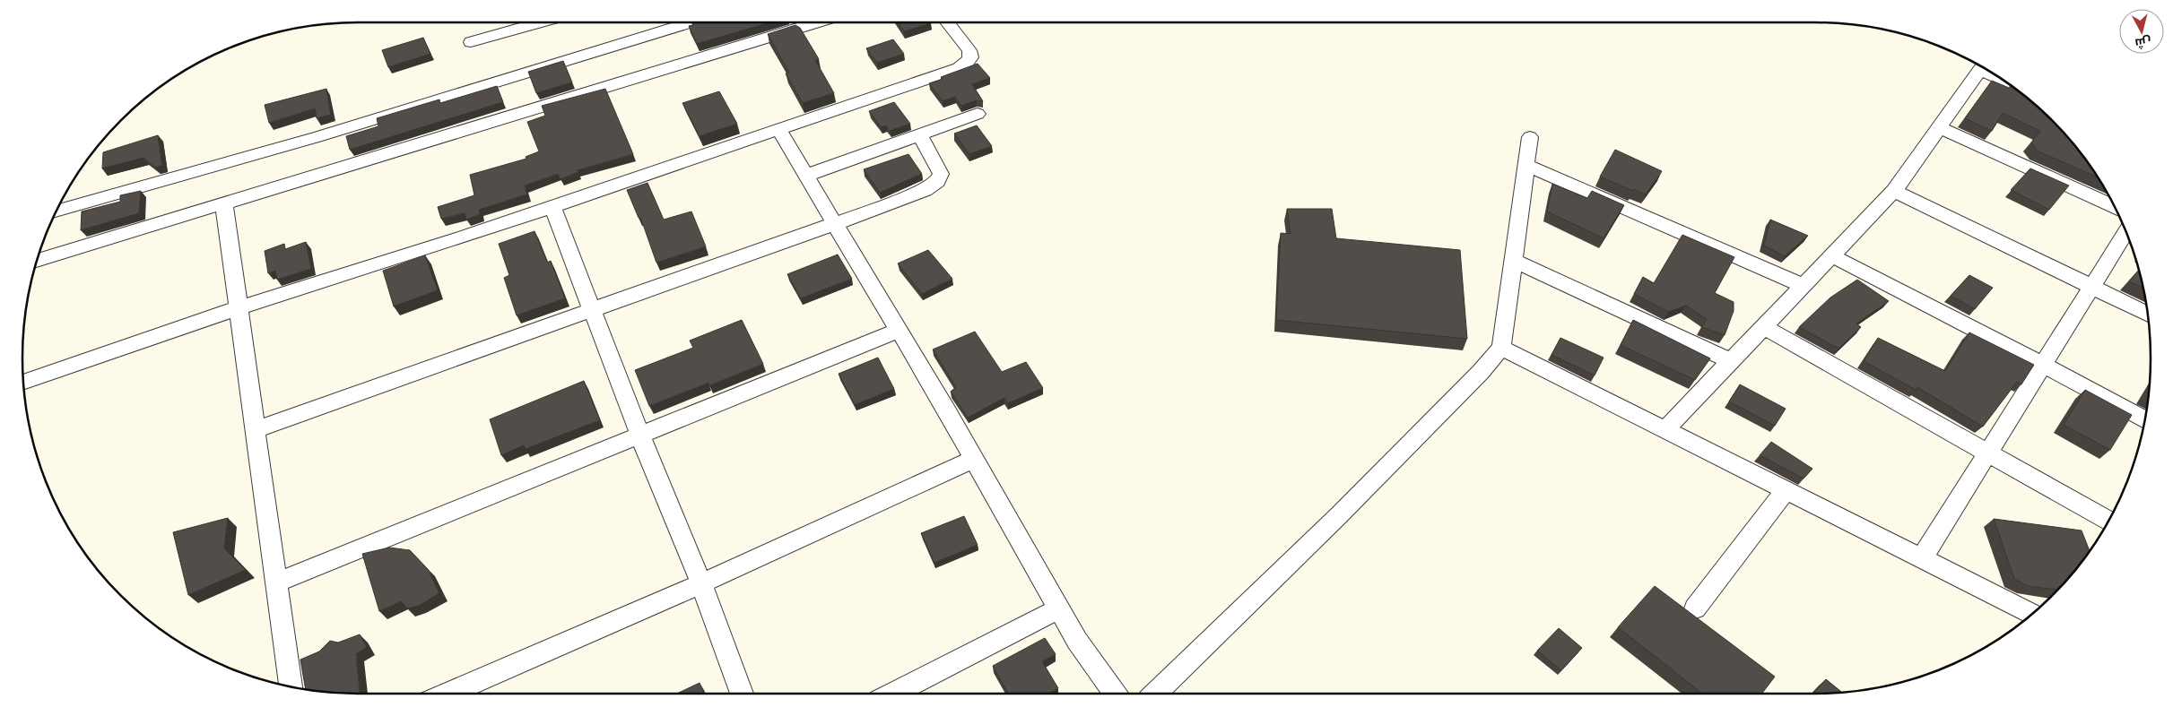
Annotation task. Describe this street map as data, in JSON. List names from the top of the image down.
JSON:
{
  "north": "bottom"
}
